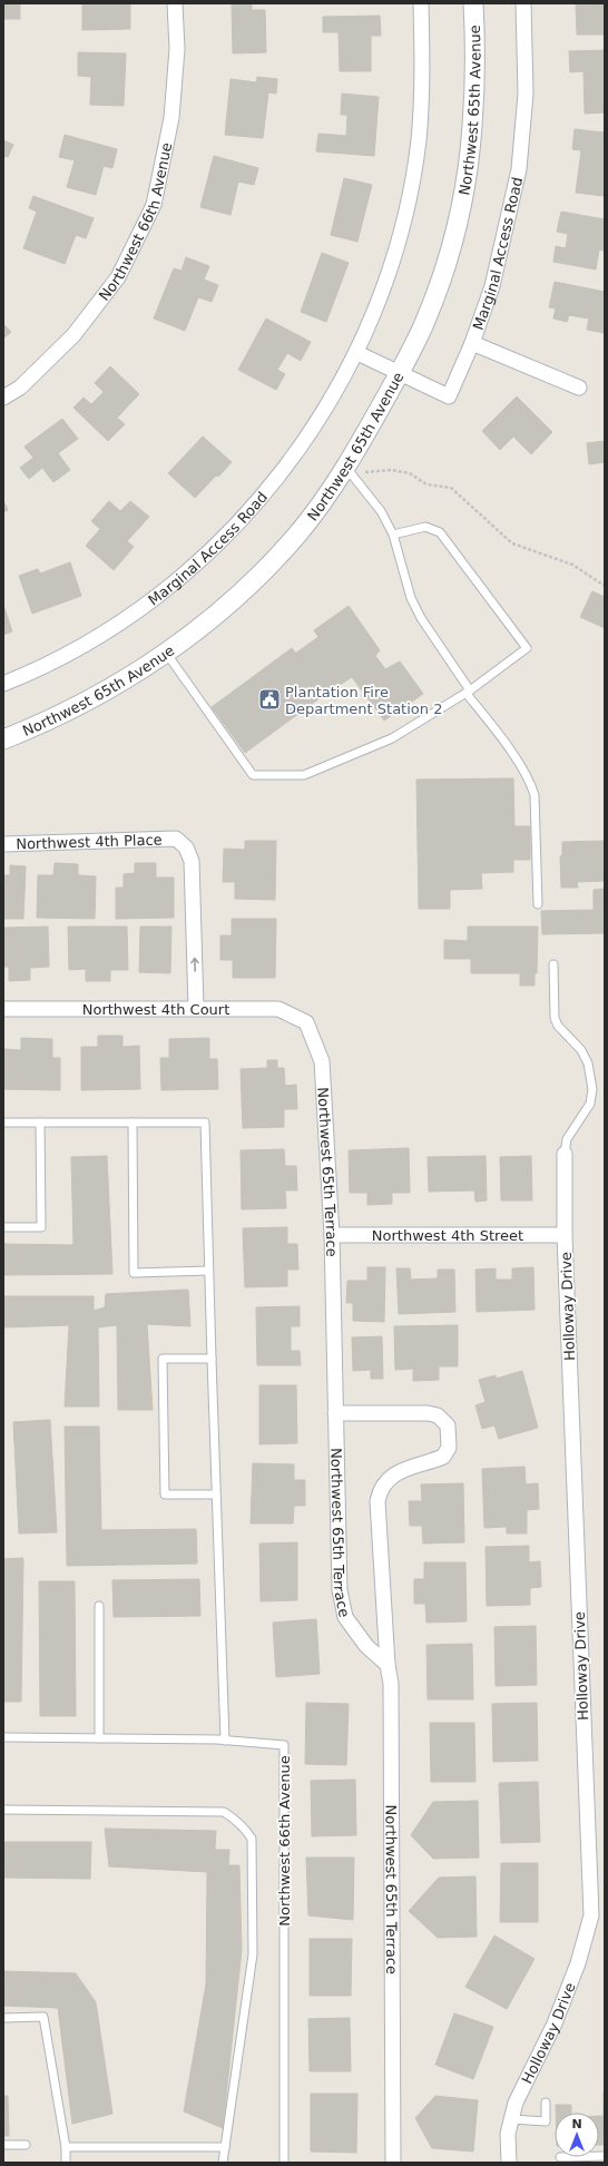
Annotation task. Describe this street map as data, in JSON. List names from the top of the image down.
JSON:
{
  "streets": {
    "street": [
      "Northwest 65th Avenue",
      "Northwest 66th Avenue",
      "Marginal Access Road",
      "Northwest 4th Place",
      "Northwest 4th Court",
      "Northwest 65th Terrace",
      "Northwest 4th Street",
      "Holloway Drive"
    ]
  },
  "crossings": [
    ["Northwest 65th Avenue", "Marginal Access Road"],
    ["Northwest 4th Place", "Northwest 4th Court"],
    ["Northwest 4th Court", "Northwest 65th Terrace"],
    ["Northwest 65th Terrace", "Northwest 4th Street"],
    ["Northwest 4th Street", "Holloway Drive"]
  ],
  "places": {
    "public building": ["Plantation Fire Department Station 2"]
  },
  "north": "top"
}
